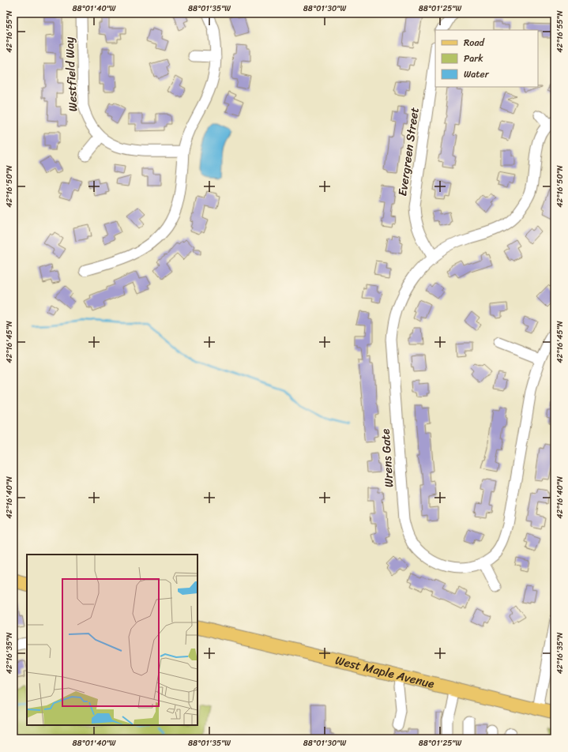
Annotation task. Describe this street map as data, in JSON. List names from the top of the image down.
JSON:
{
  "streets": {
    "main road": ["West Maple Avenue"],
    "street": ["Westfield Way", "Evergreen Street", "Wrens Gate"]
  },
  "crossings": [
    ["Evergreen Street", "Wrens Gate"]
  ],
  "legend": ["Road", "Park", "Water"],
  "coordinates": [
    "88°01'40\"W",
    "88°01'35\"W",
    "88°01'30\"W",
    "88°01'25\"W",
    "42°16'55\"N",
    "42°16'50\"N",
    "42°16'45\"N",
    "42°16'40\"N",
    "42°16'35\"N"
  ]
}
